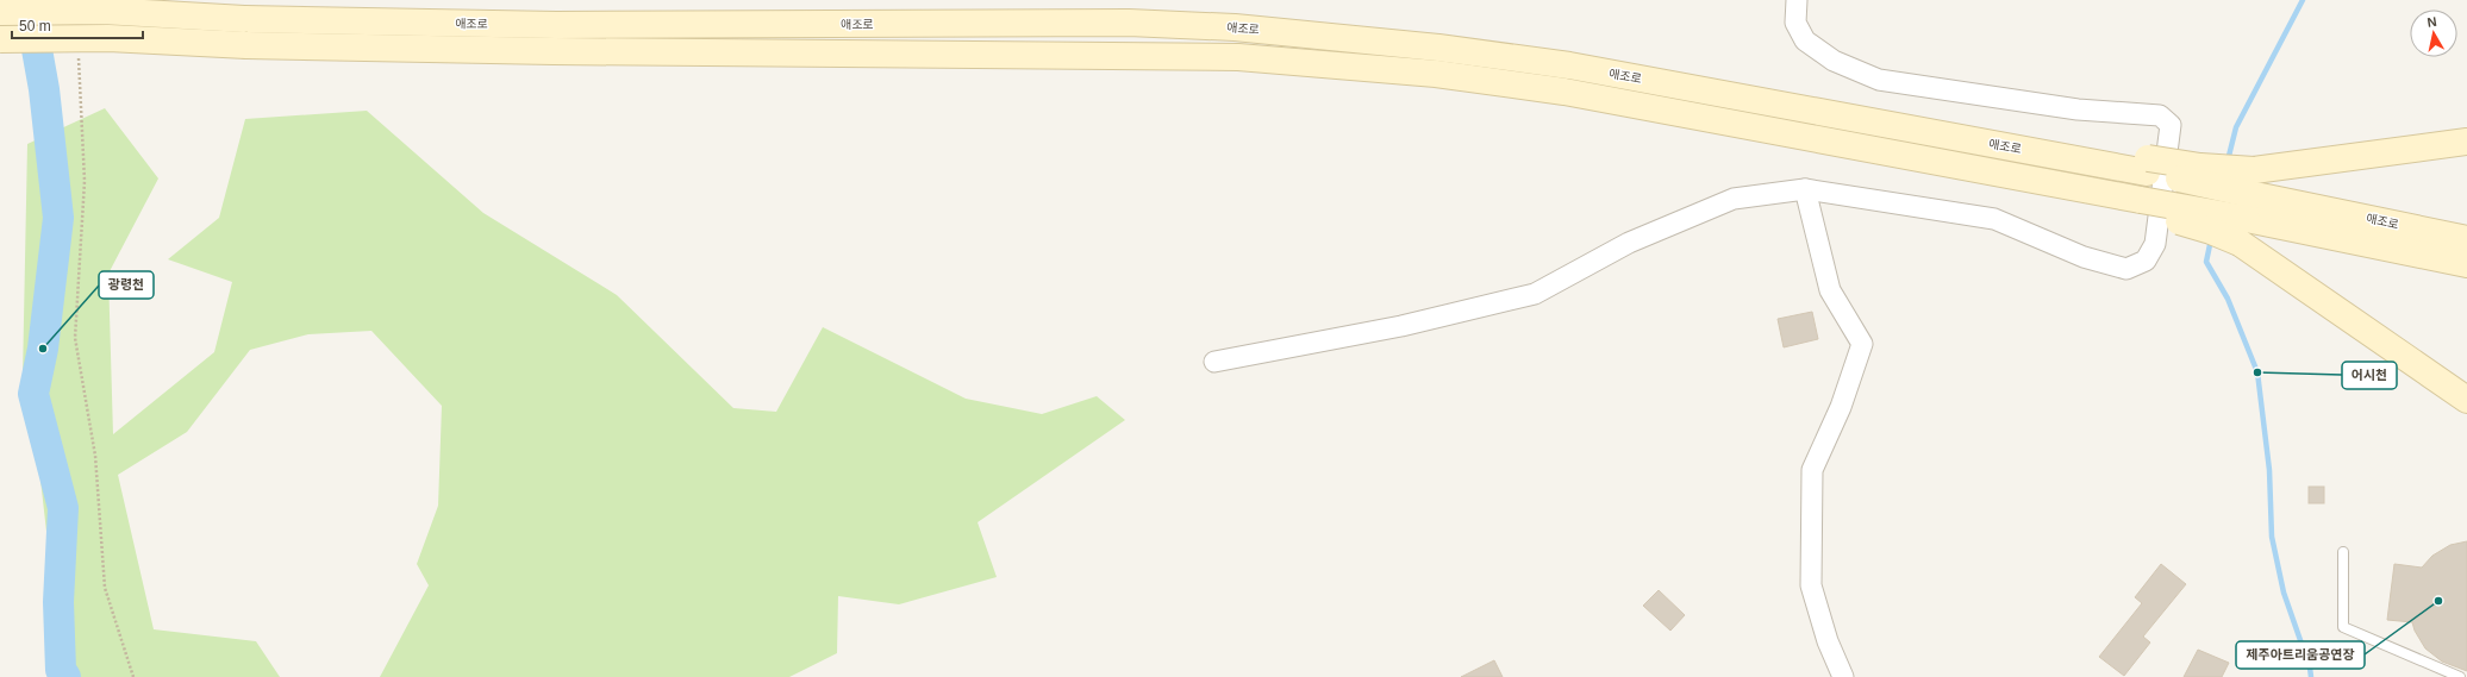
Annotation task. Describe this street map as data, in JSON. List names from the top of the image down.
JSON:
{
  "streets": {
    "street": ["애조로"]
  },
  "places": ["광령천", "어시천", "제주아트리움공연장"],
  "scale_bar": "50 m",
  "north": "top"
}
